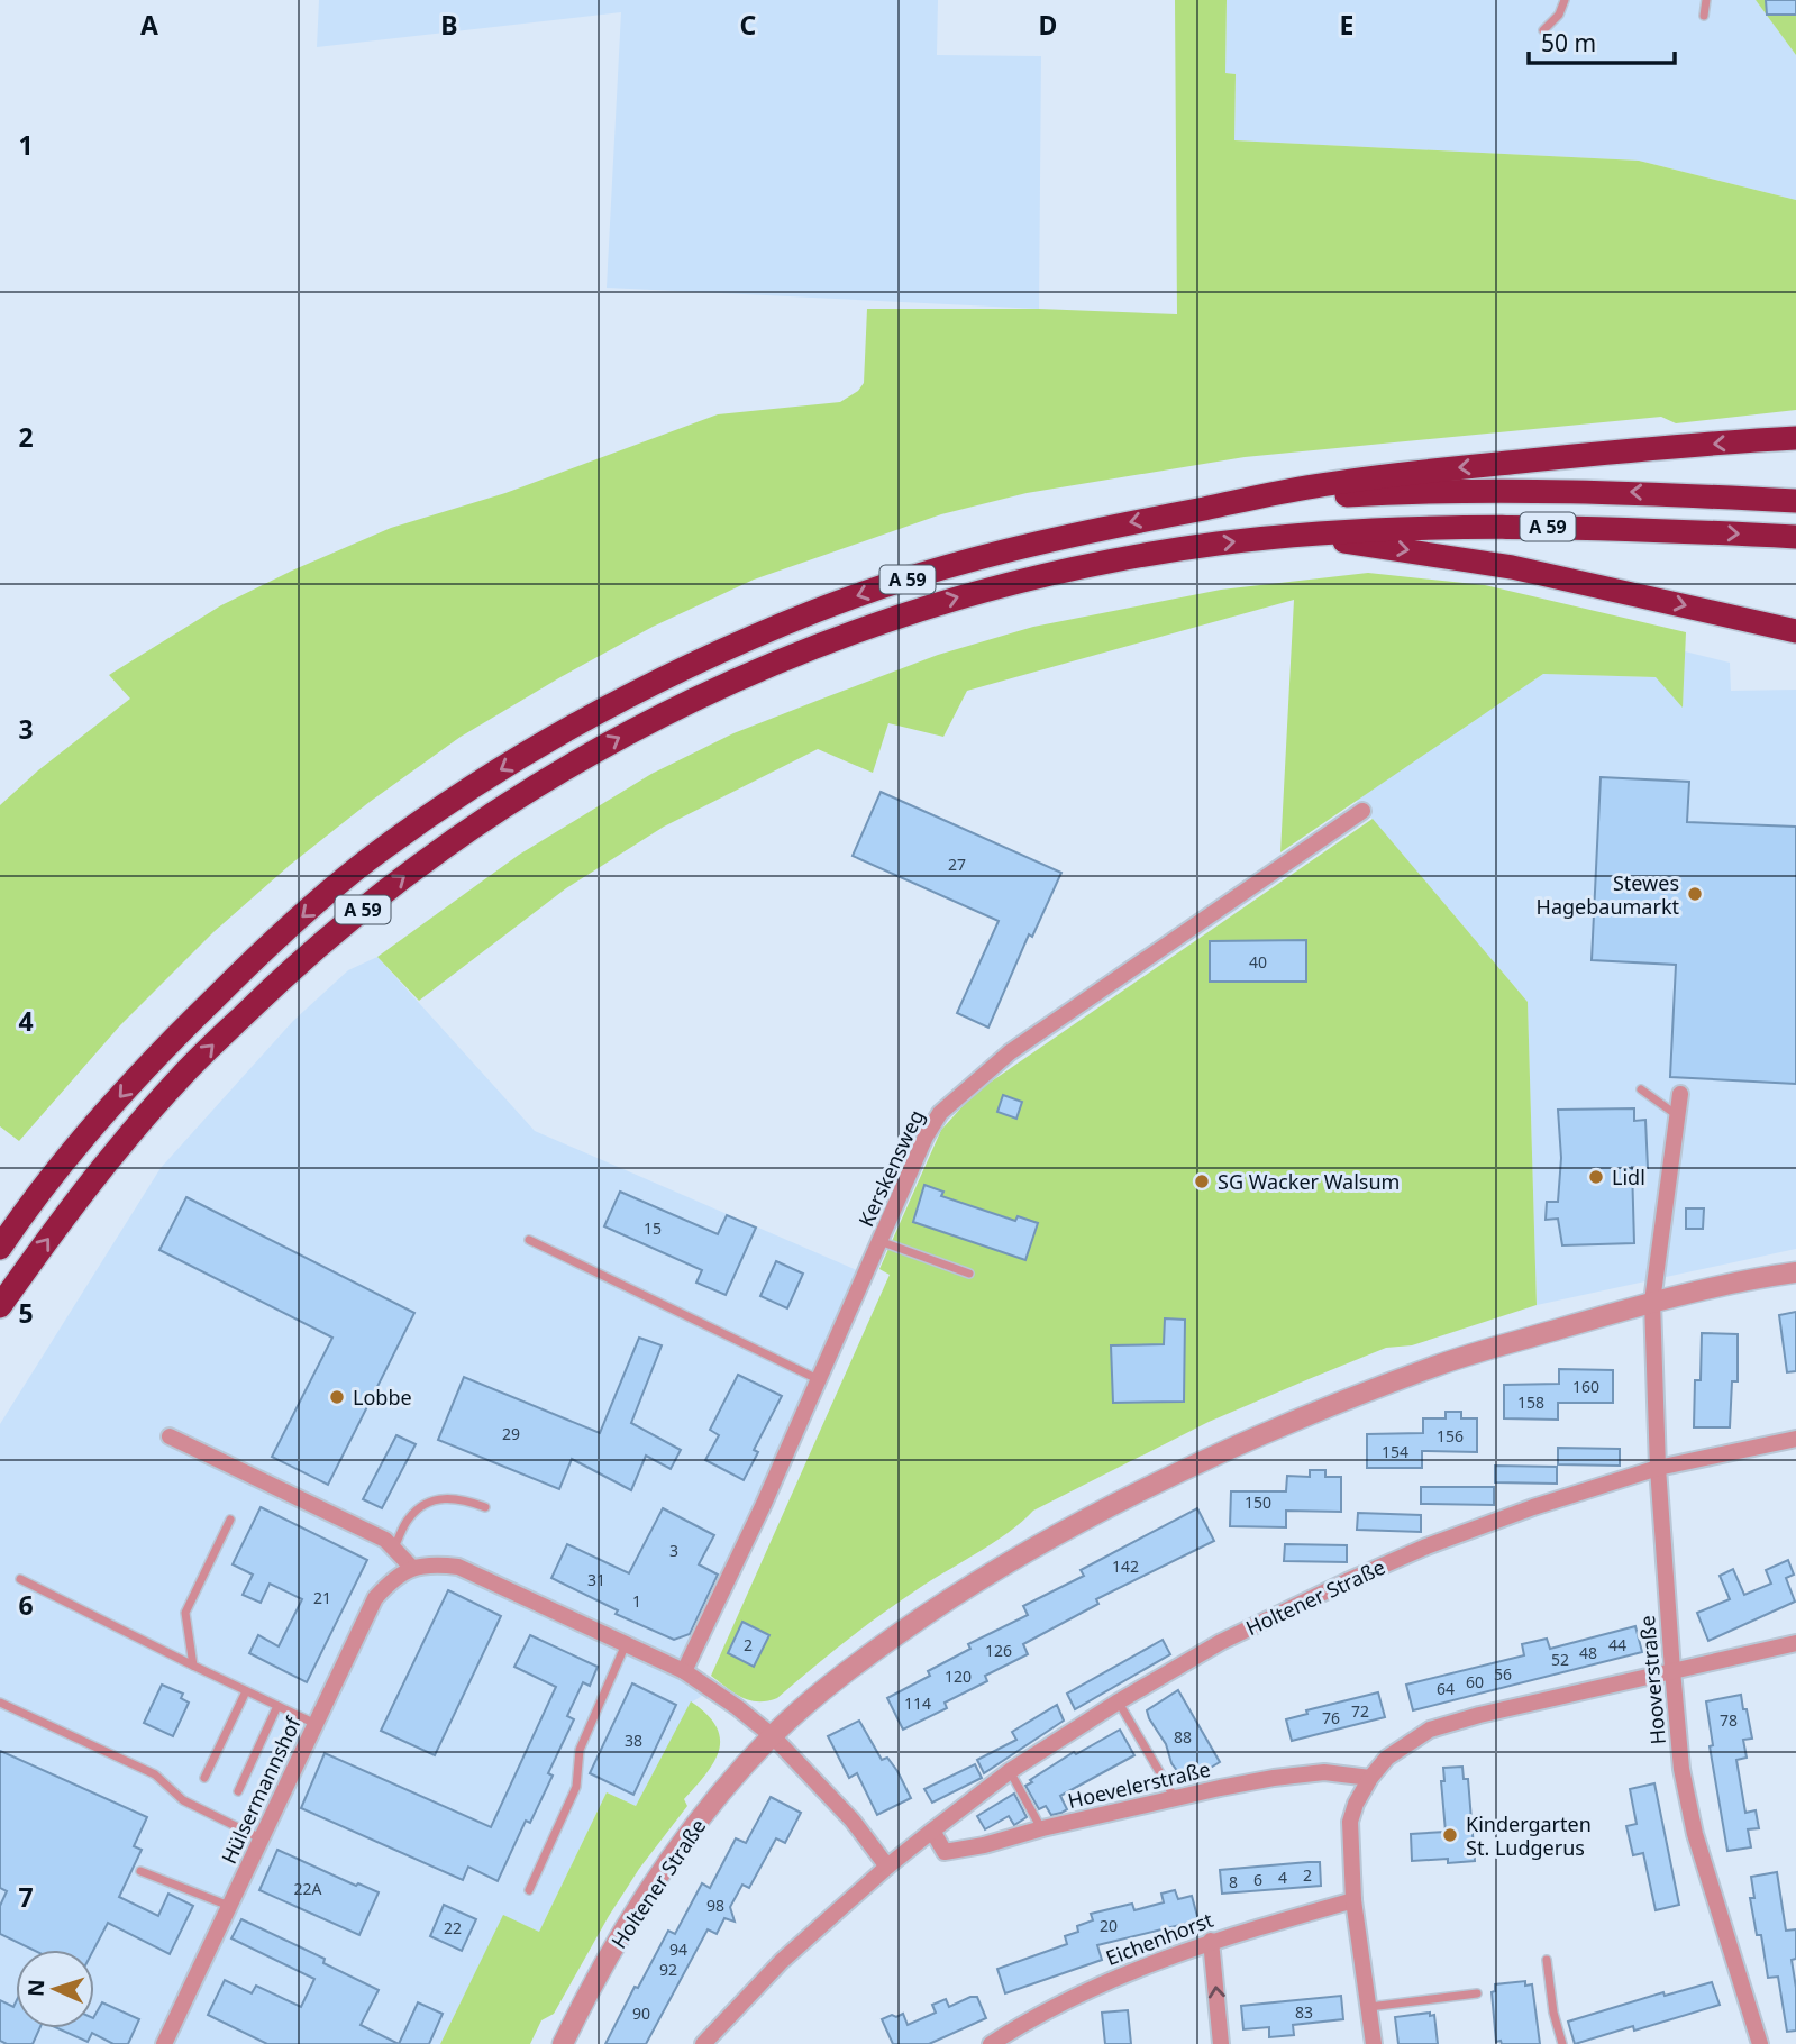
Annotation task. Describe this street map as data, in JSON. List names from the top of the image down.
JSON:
{
  "streets": {
    "highway": ["A 59"],
    "street": [
      "Kerskensweg",
      "Holtener Straße",
      "Hooverstraße",
      "Hoevelerstraße",
      "Hülsermannshof",
      "Eichenhorst"
    ]
  },
  "crossings": [
    ["Holtener Straße", "Hooverstraße"],
    ["Holtener Straße", "Hoevelerstraße"]
  ],
  "places": [
    "Stewes Hagebaumarkt",
    "Lidl",
    "SG Wacker Walsum",
    "Lobbe",
    "Kindergarten St. Ludgerus"
  ],
  "house_numbers": [
    "27",
    "40",
    "15",
    "160",
    "158",
    "29",
    "156",
    "154",
    "150",
    "3",
    "142",
    "31",
    "21",
    "1",
    "2",
    "44",
    "126",
    "48",
    "52",
    "56",
    "120",
    "60",
    "64",
    "114",
    "72",
    "76",
    "78",
    "88",
    "38",
    "2",
    "4",
    "6",
    "8",
    "22A",
    "98",
    "20",
    "22",
    "94",
    "92",
    "83",
    "90"
  ],
  "scale_bar": "50 m",
  "north": "left",
  "grid": {
    "columns": [
      "A",
      "B",
      "C",
      "D",
      "E"
    ],
    "rows": [
      "1",
      "2",
      "3",
      "4",
      "5",
      "6",
      "7"
    ]
  }
}
